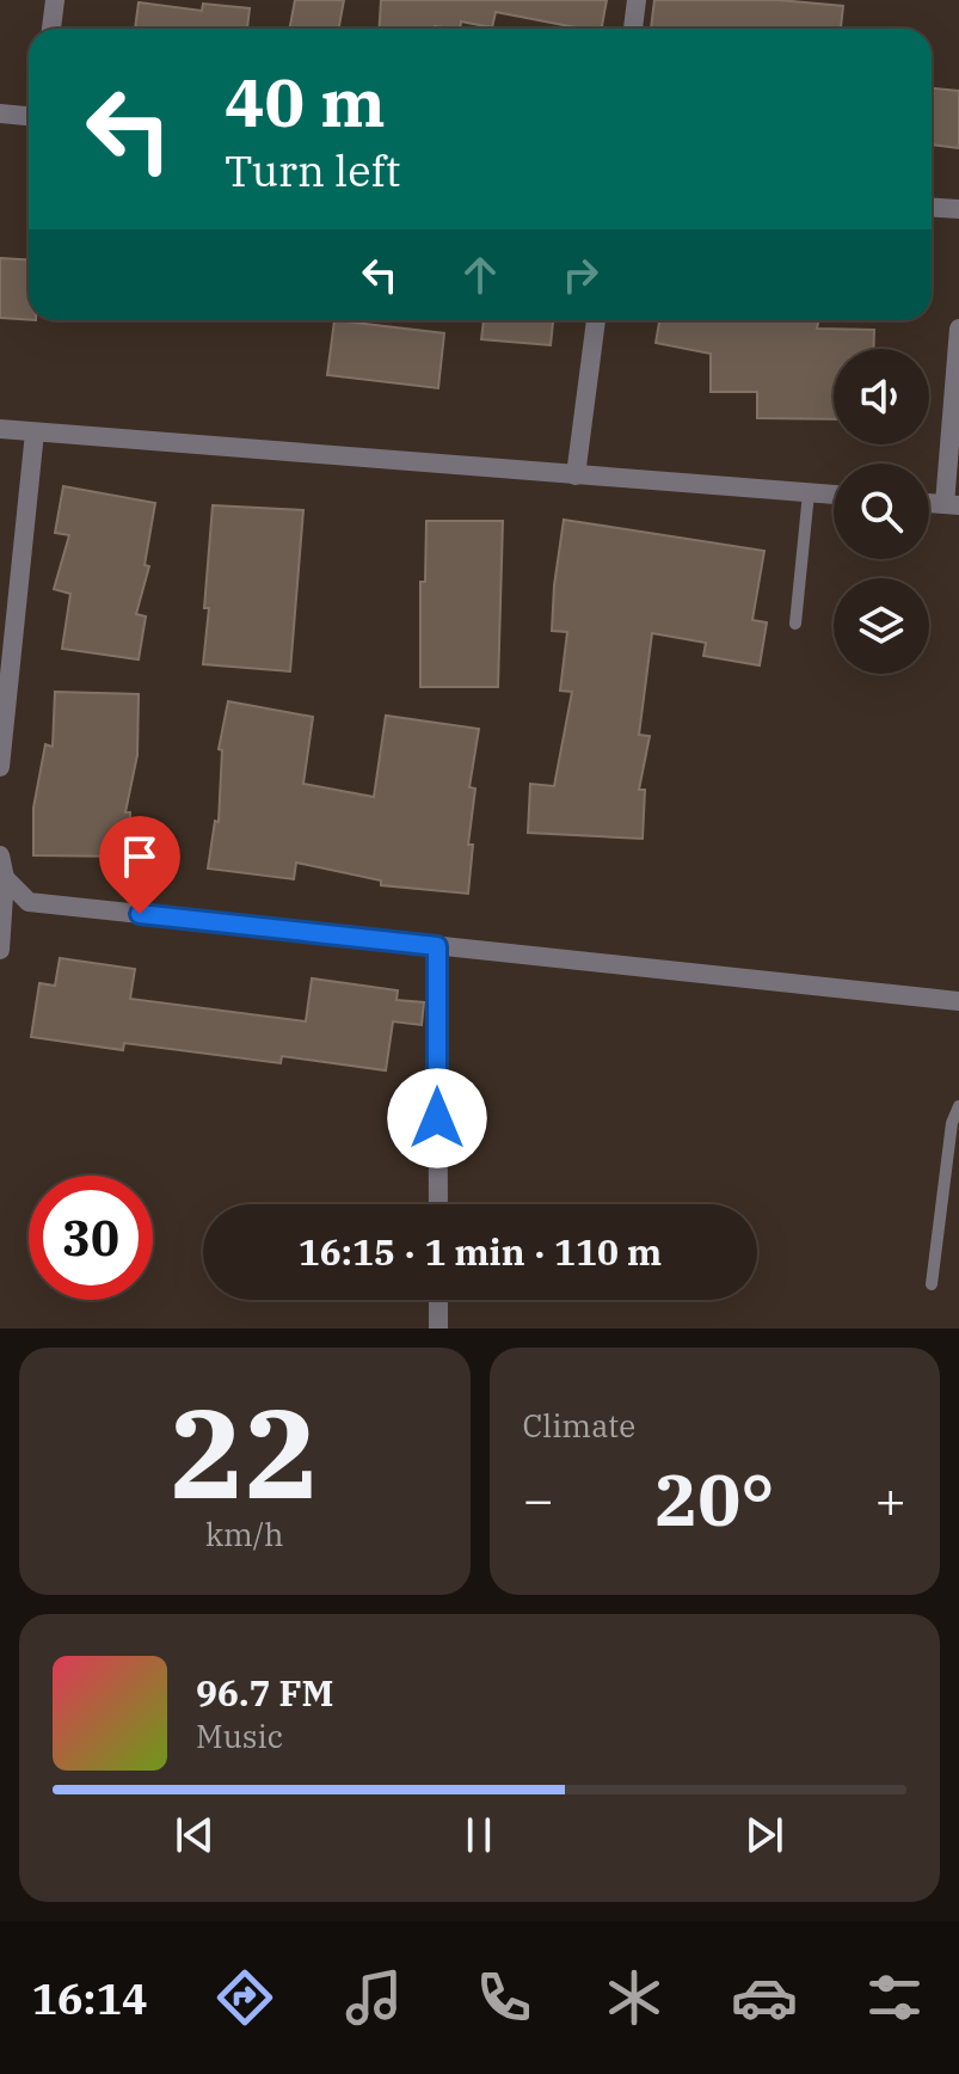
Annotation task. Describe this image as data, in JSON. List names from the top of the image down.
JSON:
{
  "page": {
    "turn": ["40 m", "Turn left"],
    "limit": "30",
    "trip": "16:15 · 1 min · 110 m",
    "tile": [
      ["22", "km/h"],
      "Climate"
    ],
    "heat": ["−", "20°", "+"],
    "song": ["96.7 FM", "Music"],
    "tabs": "16:14"
  }
}
